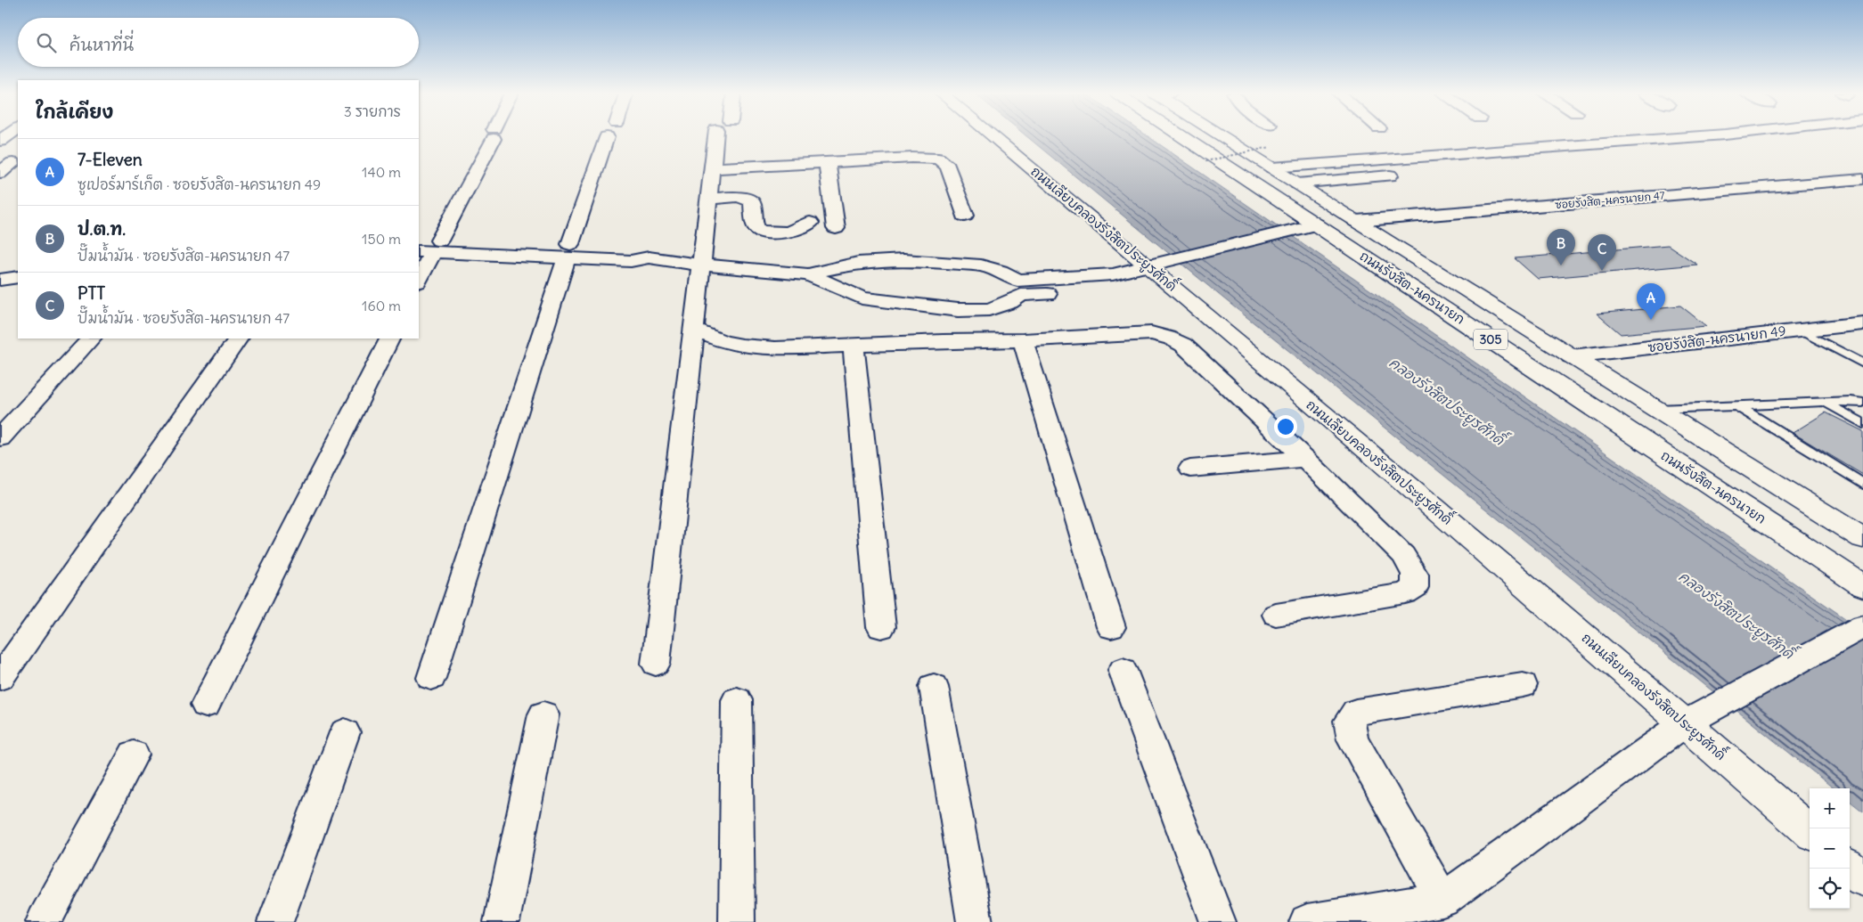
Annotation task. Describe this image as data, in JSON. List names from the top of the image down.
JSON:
{
  "streets": {
    "main road": ["ถนนเลียบคลองรังสิตประยูรศักดิ์", "ถนนรังสิต-นครนายก", "305"],
    "street": ["ซอยรังสิต-นครนายก 47", "ซอยรังสิต-นครนายก 49"]
  },
  "crossings": [
    ["ซอยรังสิต-นครนายก 47", "ถนนรังสิต-นครนายก"],
    ["ถนนรังสิต-นครนายก", "ซอยรังสิต-นครนายก 49"]
  ],
  "water": ["คลองรังสิตประยูรศักดิ์"],
  "page": {
    "search": "ค้นหาที่นี่",
    "heading": ["ใกล้เคียง", "3 รายการ"],
    "list": [
      {
        "mark": "A",
        "name": "7-Eleven",
        "note": "ซูเปอร์มาร์เก็ต · ซอยรังสิต-นครนายก 49",
        "value": "140 m"
      },
      {
        "mark": "B",
        "name": "ป.ต.ท.",
        "note": "ปั๊มน้ำมัน · ซอยรังสิต-นครนายก 47",
        "value": "150 m"
      },
      {
        "mark": "C",
        "name": "PTT",
        "note": "ปั๊มน้ำมัน · ซอยรังสิต-นครนายก 47",
        "value": "160 m"
      }
    ],
    "pins": ["B", "C", "A"],
    "map_buttons": ["+", "−"]
  }
}
